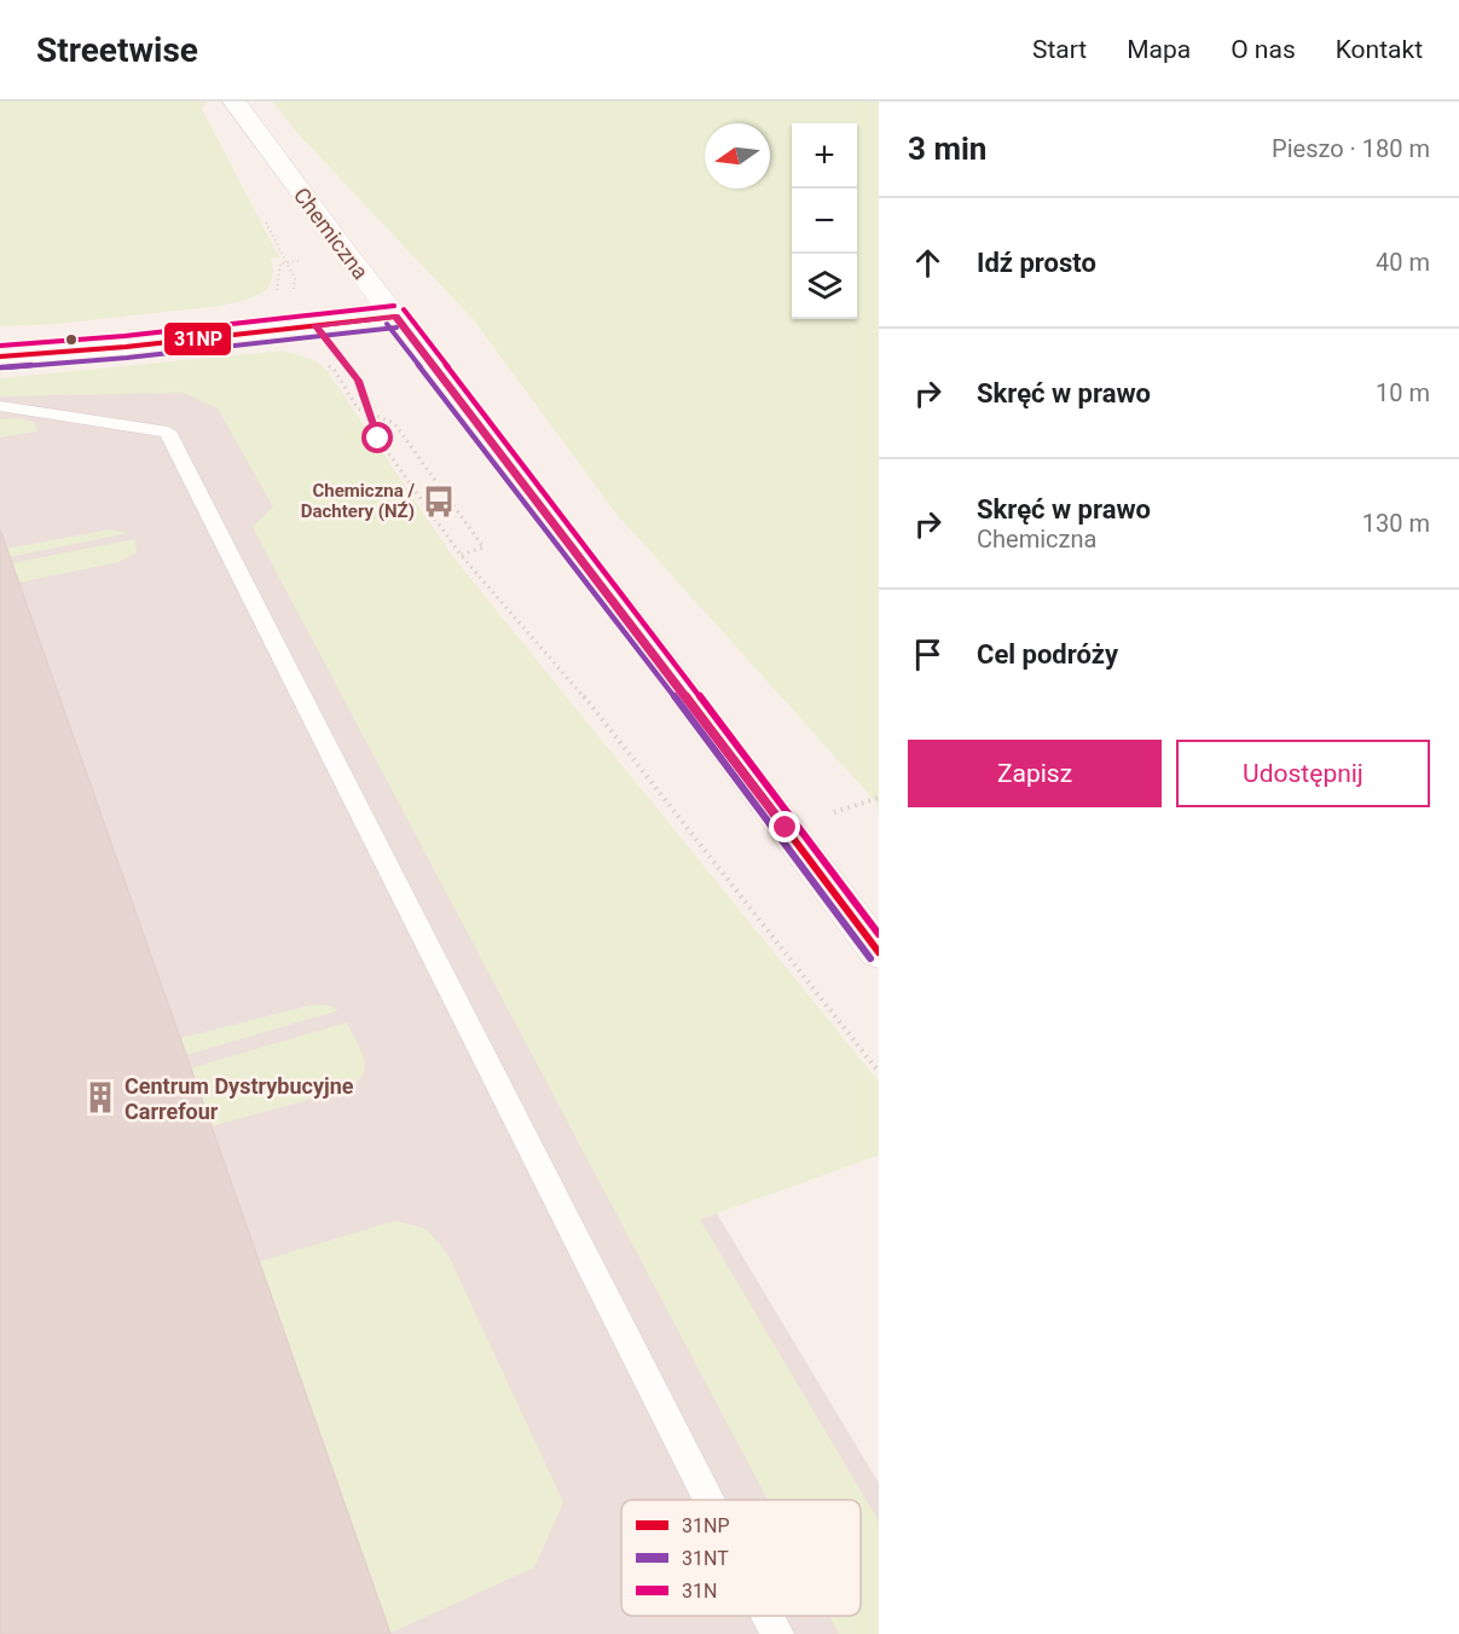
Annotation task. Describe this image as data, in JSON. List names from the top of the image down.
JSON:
{
  "streets": {
    "street": ["Chemiczna"]
  },
  "places": {
    "bus stop": ["Chemiczna / Dachtery (NŹ)"],
    "building": ["Centrum Dystrybucyjne Carrefour"]
  },
  "lines": ["transit line 31N", "transit line 31NP", "transit line 31NT"],
  "legend": ["31NP", "31NT", "31N"],
  "north": "left",
  "page": {
    "header": "Streetwise",
    "nav": [
      "Start",
      "Mapa",
      "O nas",
      "Kontakt"
    ],
    "heading": ["3 min", "Pieszo · 180 m"],
    "map_buttons": ["+", "−"],
    "list": [
      ["Idź prosto", "40 m"],
      ["Skręć w prawo", "10 m"],
      ["Skręć w prawo", "Chemiczna", "130 m"],
      "Cel podróży"
    ],
    "buttons": ["Zapisz", "Udostępnij"]
  }
}
